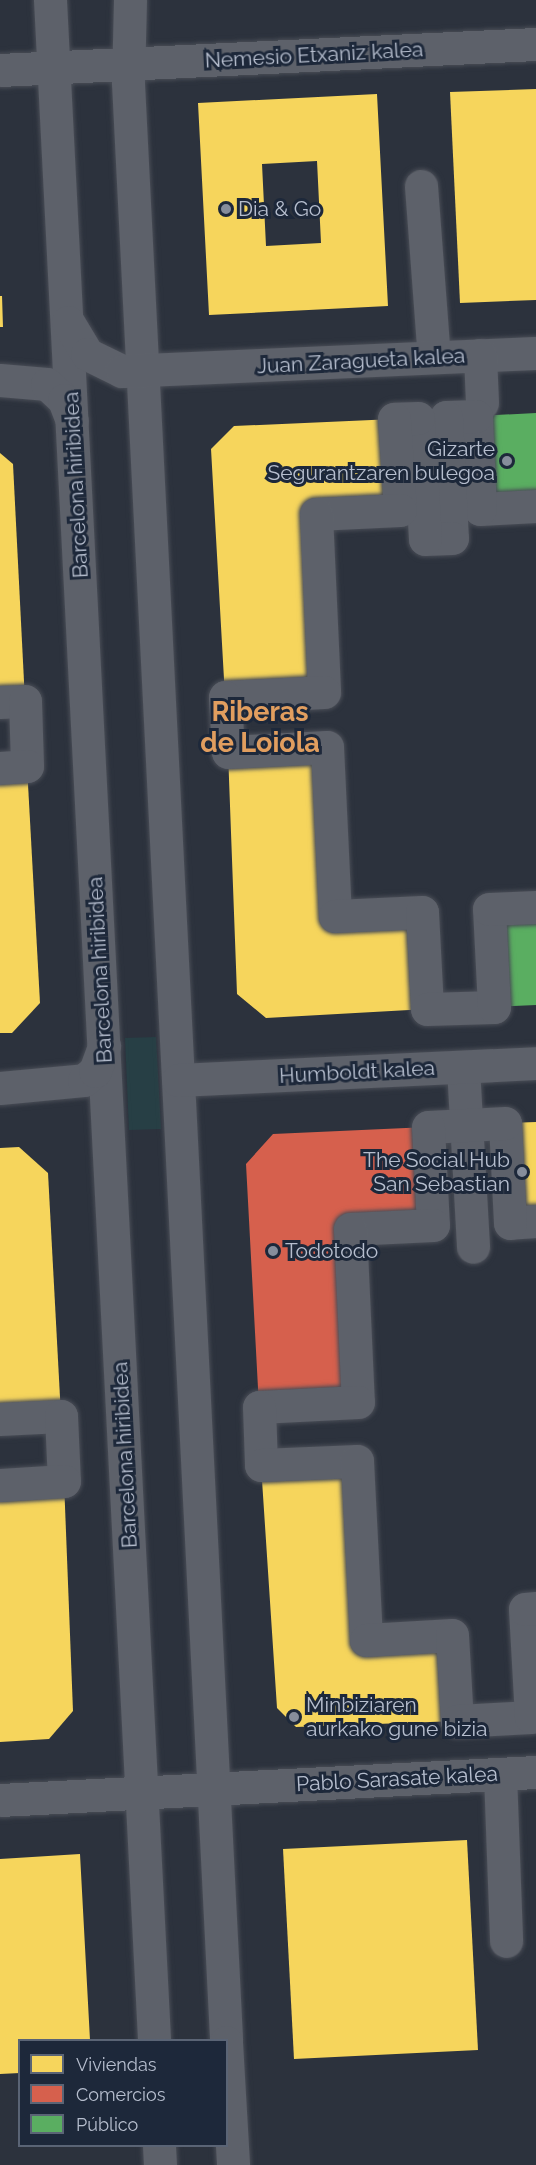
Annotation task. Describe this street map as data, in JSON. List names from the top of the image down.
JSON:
{
  "streets": {
    "street": [
      "Nemesio Etxaniz kalea",
      "Juan Zaragueta kalea",
      "Barcelona hiribidea",
      "Humboldt kalea",
      "Pablo Sarasate kalea"
    ]
  },
  "crossings": [
    ["Nemesio Etxaniz kalea", "Barcelona hiribidea"],
    ["Juan Zaragueta kalea", "Barcelona hiribidea"],
    ["Barcelona hiribidea", "Pablo Sarasate kalea"]
  ],
  "districts": ["Riberas de Loiola"],
  "places": [
    "Dia & Go",
    "Gizarte Segurantzaren bulegoa",
    "The Social Hub San Sebastian",
    "Todotodo",
    "Minbiziaren aurkako gune bizia"
  ],
  "legend": ["Viviendas", "Comercios", "Público"]
}
